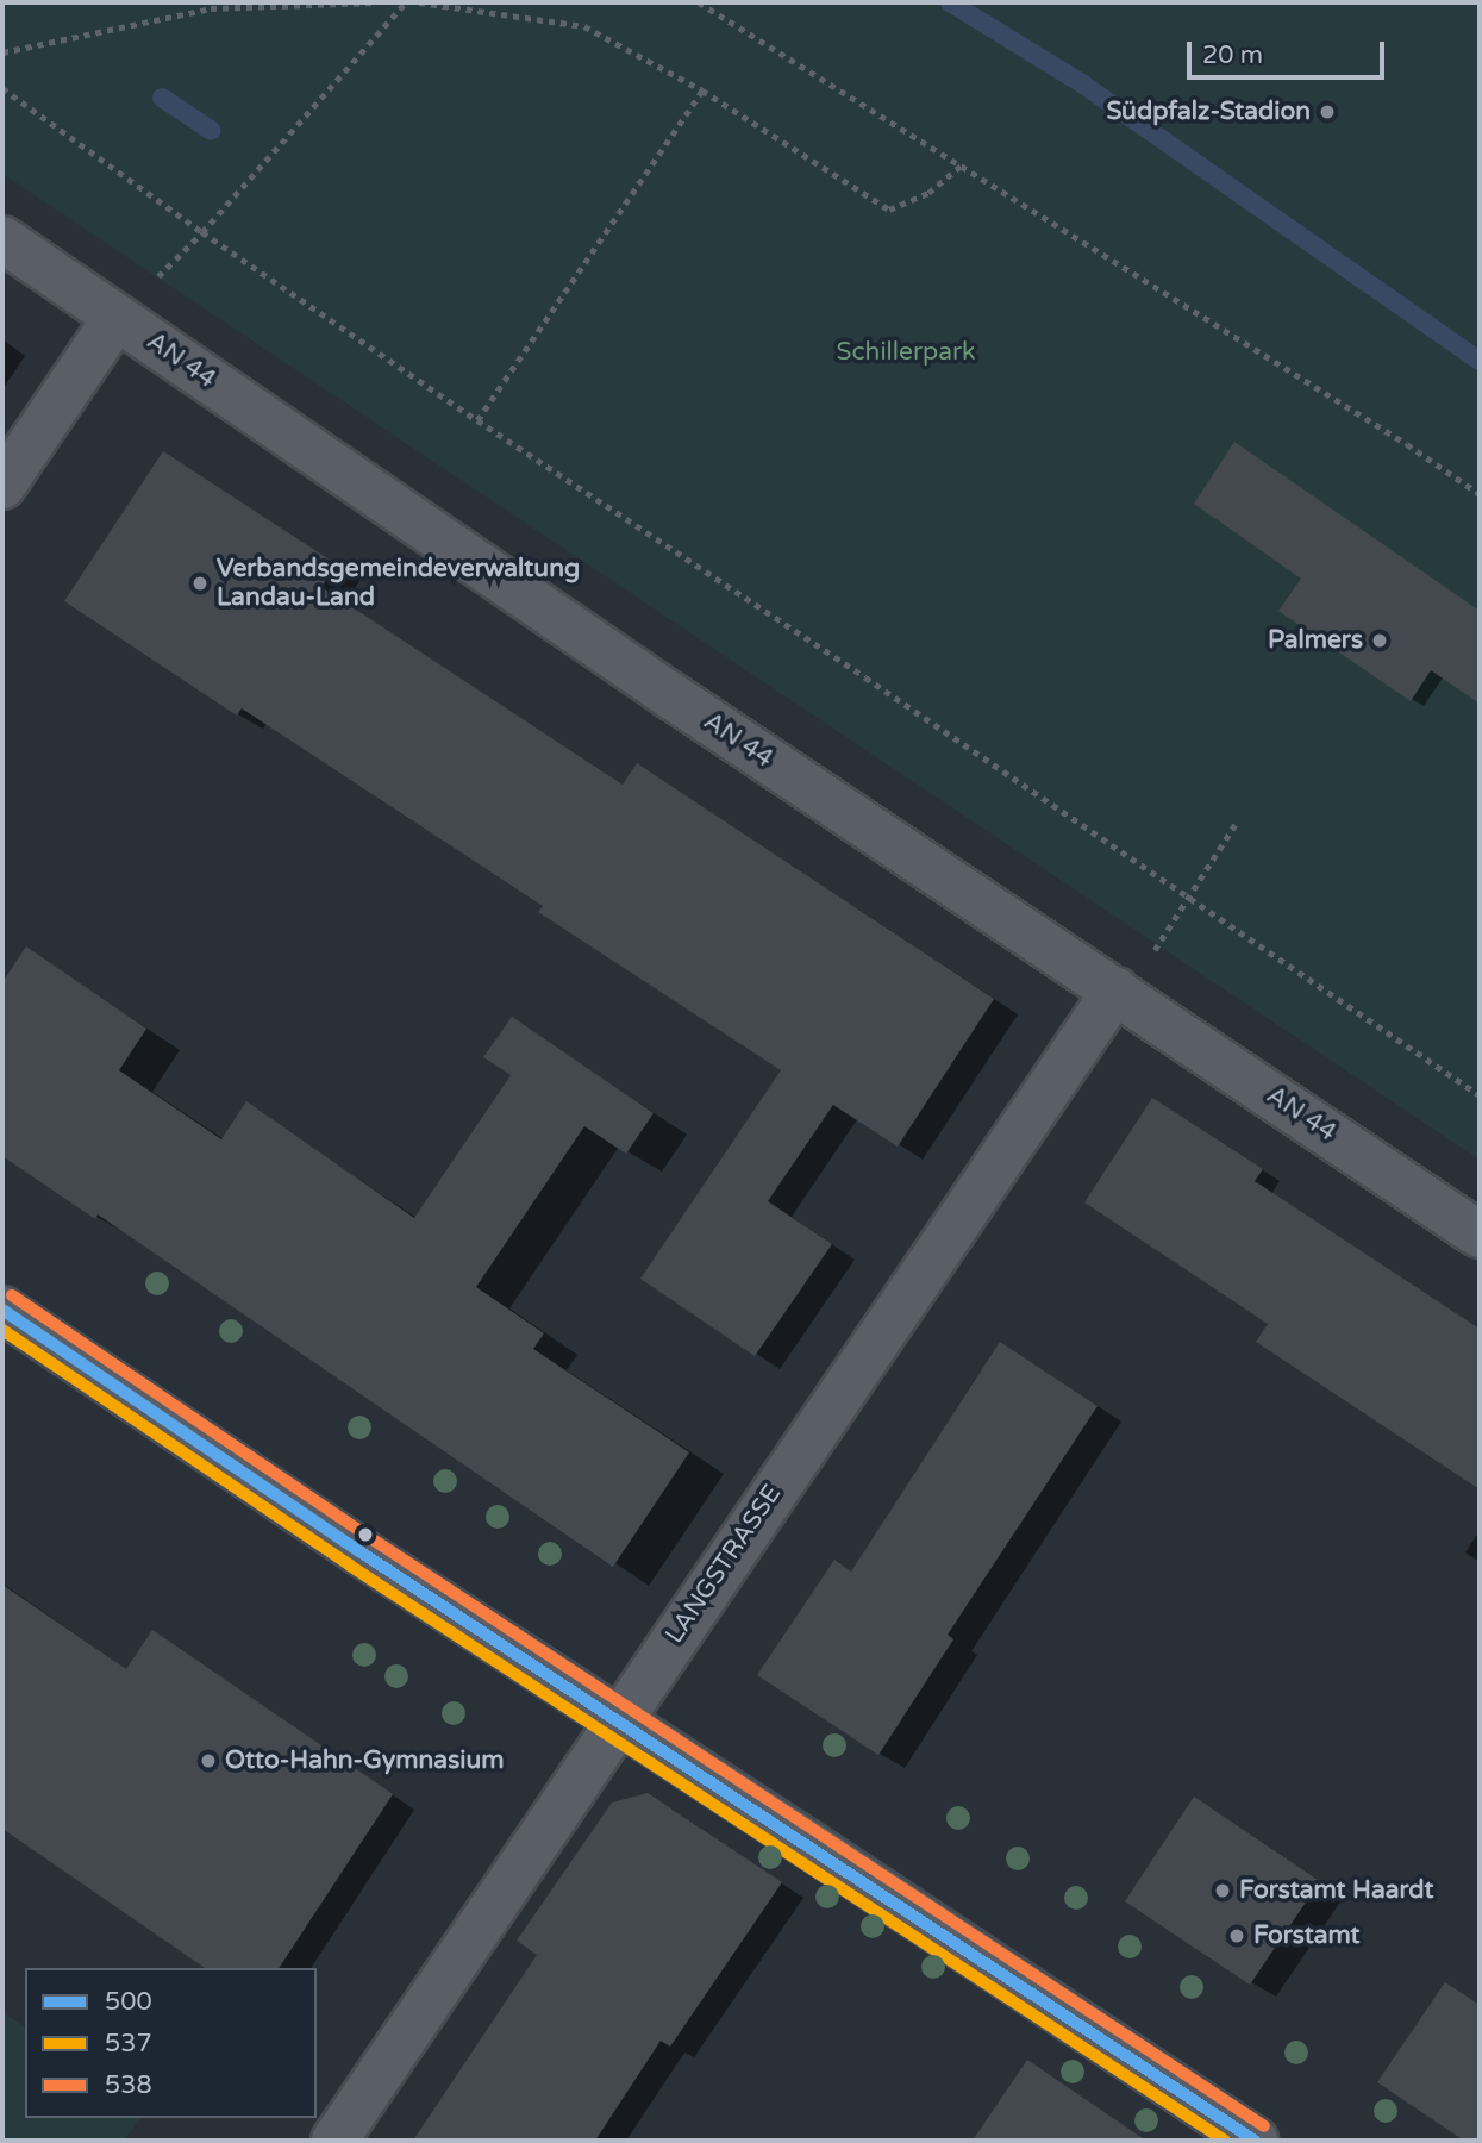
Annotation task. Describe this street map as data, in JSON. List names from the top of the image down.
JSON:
{
  "streets": {
    "street": ["AN 44", "LANGSTRASSE"]
  },
  "crossings": [
    ["AN 44", "LANGSTRASSE"]
  ],
  "parks": ["Schillerpark"],
  "places": [
    "Südpfalz-Stadion",
    "Verbandsgemeindeverwaltung Landau-Land",
    "Palmers",
    "Otto-Hahn-Gymnasium",
    "Forstamt Haardt",
    "Forstamt"
  ],
  "lines": ["transit line 538", "transit line 500", "transit line 537"],
  "legend": ["500", "537", "538"],
  "scale_bar": "20 m"
}
